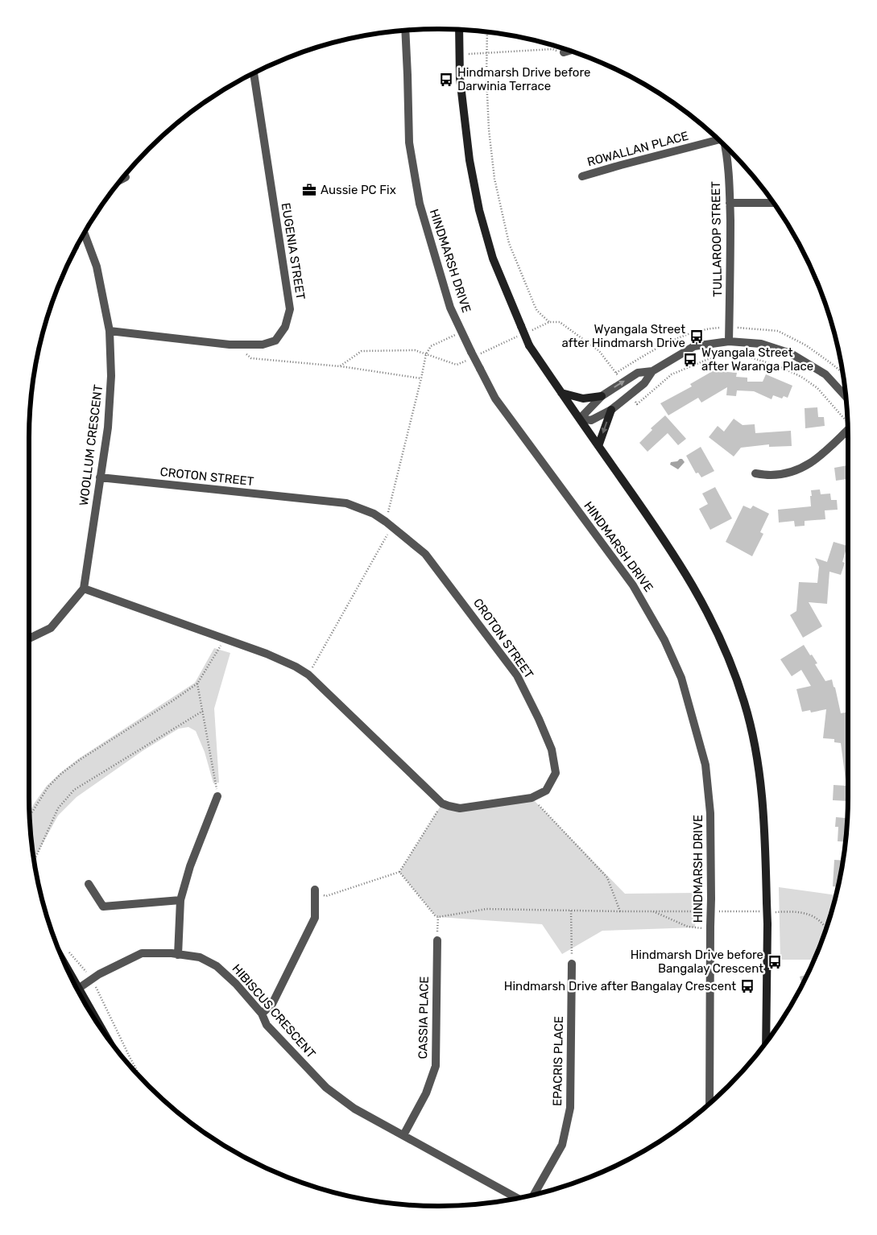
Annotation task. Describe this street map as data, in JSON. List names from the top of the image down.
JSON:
{
  "streets": {
    "street": [
      "ROWALLAN PLACE",
      "TULLAROOP STREET",
      "EUGENIA STREET",
      "HINDMARSH DRIVE",
      "WOOLLUM CRESCENT",
      "CROTON STREET",
      "HIBISCUS CRESCENT",
      "CASSIA PLACE",
      "EPACRIS PLACE"
    ]
  },
  "crossings": [
    ["EUGENIA STREET", "WOOLLUM CRESCENT"],
    ["WOOLLUM CRESCENT", "CROTON STREET"],
    ["HIBISCUS CRESCENT", "CASSIA PLACE"]
  ],
  "places": {
    "bus stop": [
      "Hindmarsh Drive before Darwinia Terrace",
      "Wyangala Street after Hindmarsh Drive",
      "Wyangala Street after Waranga Place",
      "Hindmarsh Drive before Bangalay Crescent",
      "Hindmarsh Drive after Bangalay Crescent"
    ],
    "office": ["Aussie PC Fix"]
  }
}
